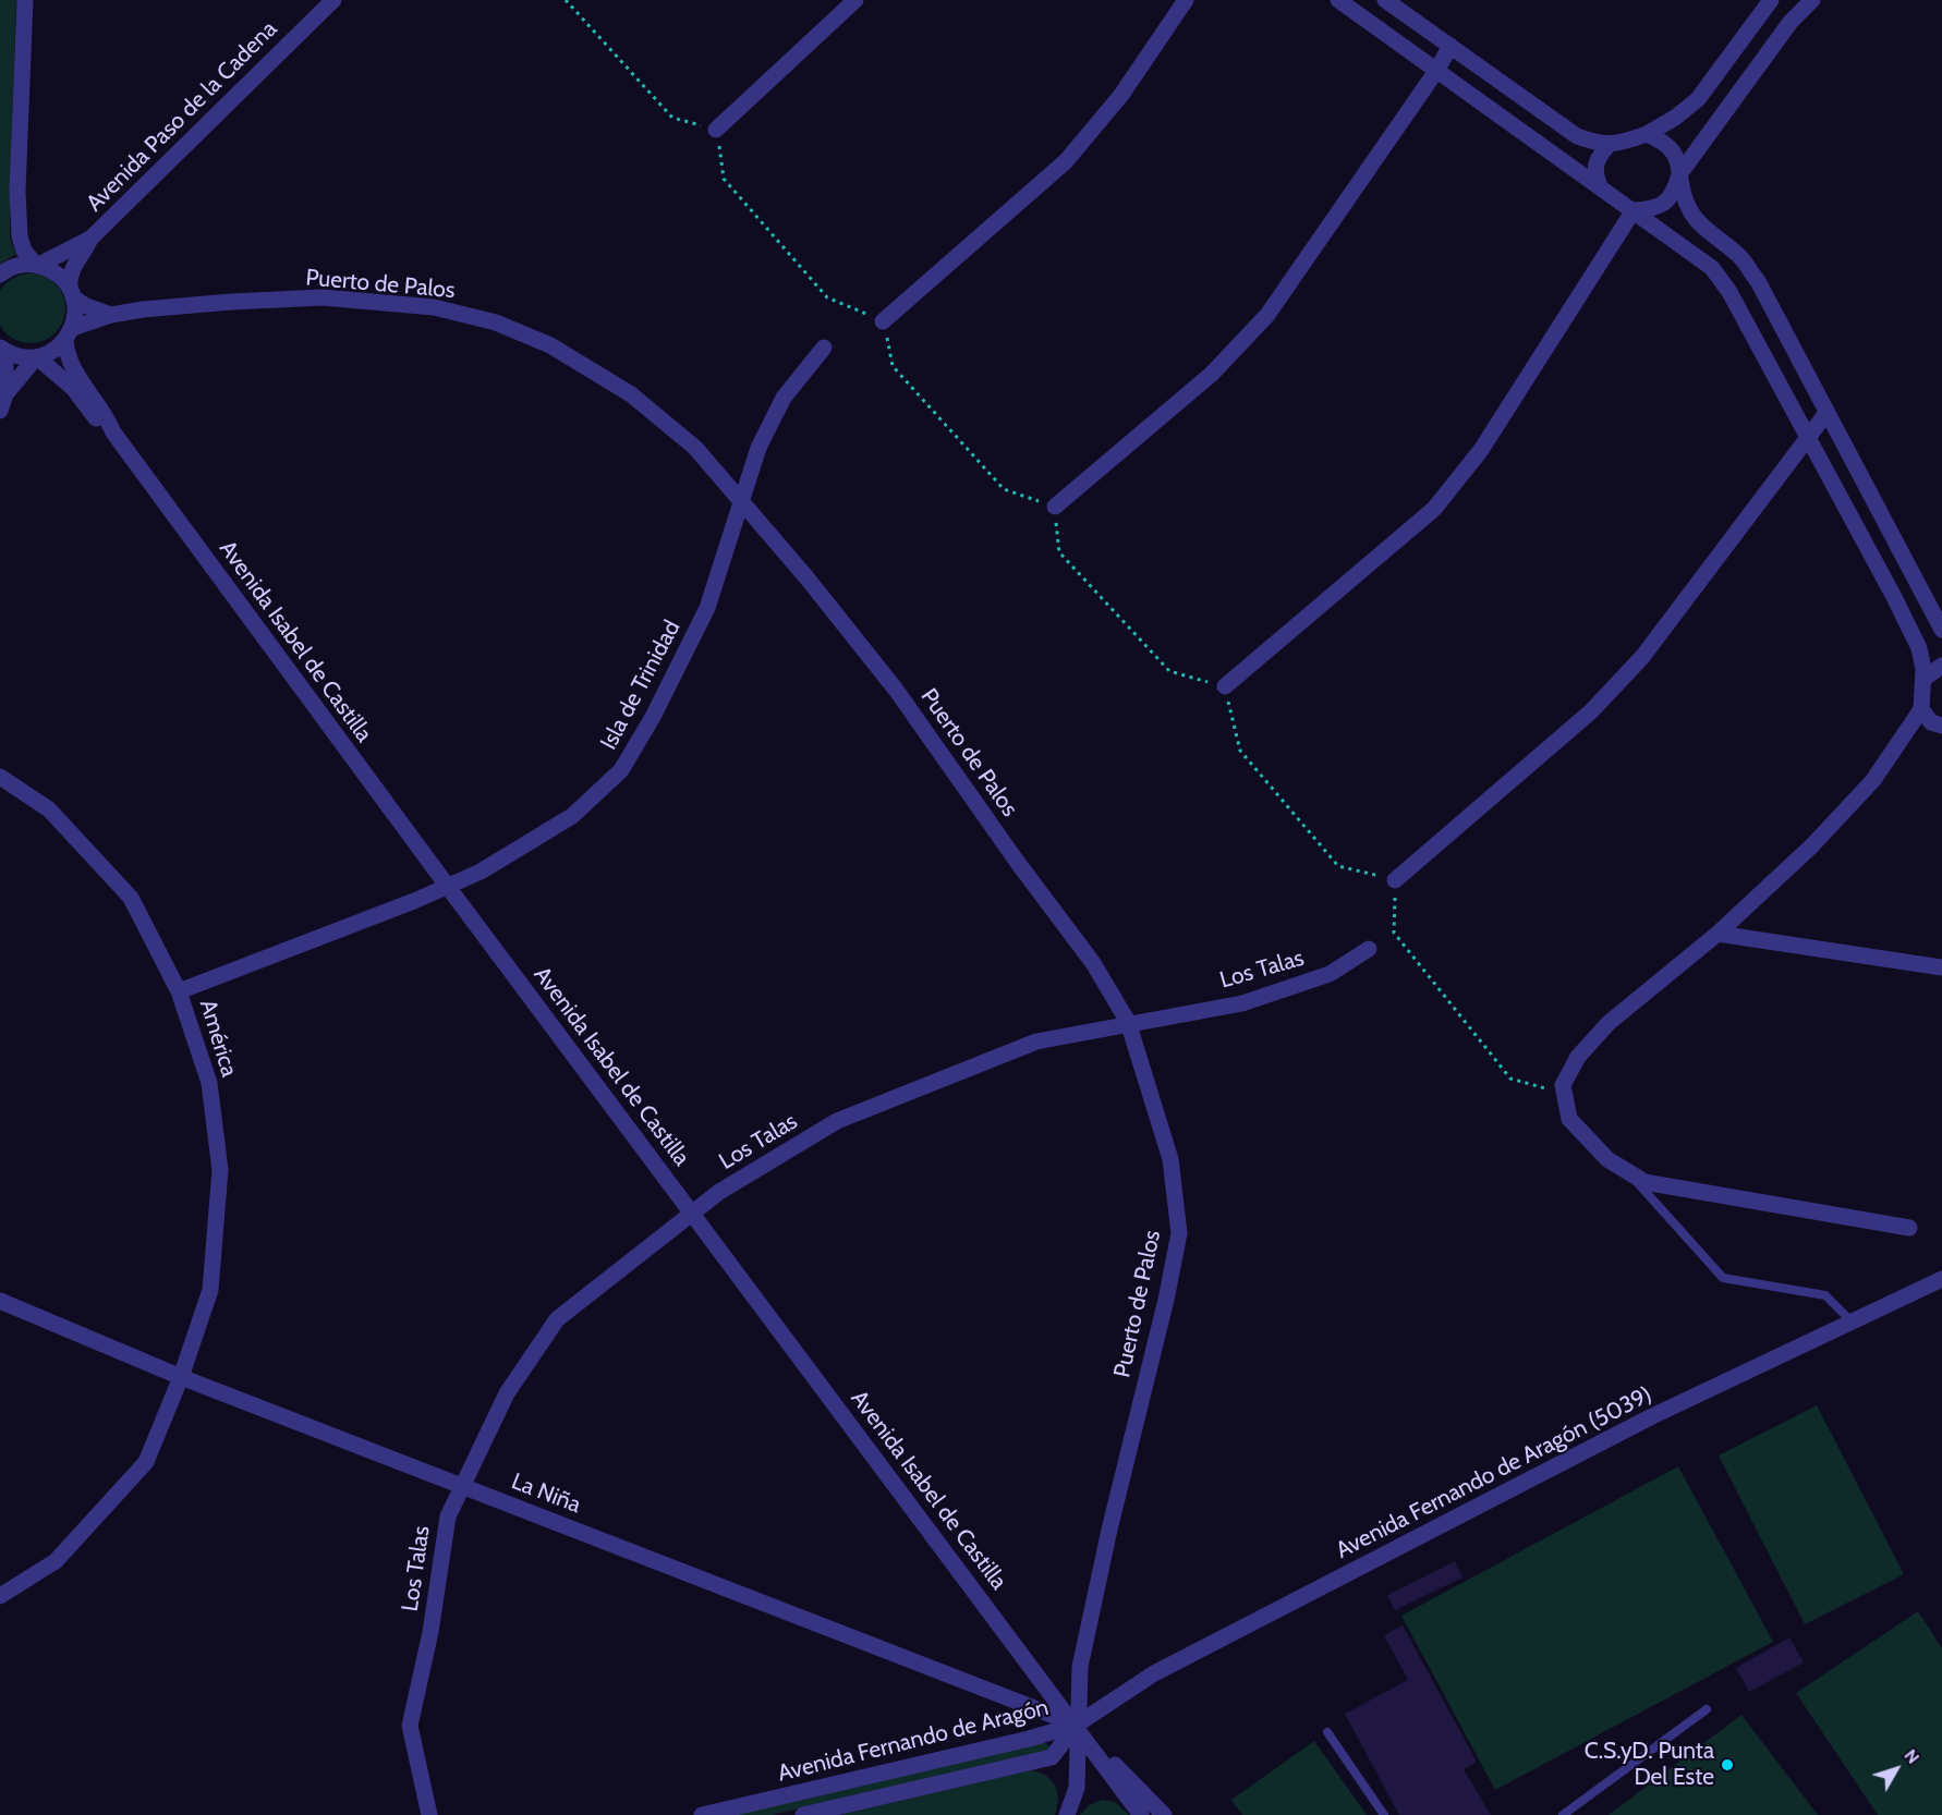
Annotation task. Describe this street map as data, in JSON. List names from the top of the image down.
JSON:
{
  "streets": {
    "street": [
      "Avenida Paso de la Cadena",
      "Puerto de Palos",
      "Avenida Isabel de Castilla",
      "Isla de Trinidad",
      "Los Talas",
      "América",
      "Avenida Fernando de Aragón (5039)",
      "La Niña",
      "Avenida Fernando de Aragón"
    ]
  },
  "crossings": [
    ["Avenida Paso de la Cadena", "Puerto de Palos"],
    ["Puerto de Palos", "Avenida Isabel de Castilla"],
    ["Puerto de Palos", "Isla de Trinidad"],
    ["Puerto de Palos", "Los Talas"],
    ["Puerto de Palos", "Avenida Fernando de Aragón (5039)"],
    ["Puerto de Palos", "La Niña"],
    ["Puerto de Palos", "Avenida Fernando de Aragón"],
    ["Avenida Isabel de Castilla", "Isla de Trinidad"],
    ["Avenida Isabel de Castilla", "Los Talas"],
    ["Avenida Isabel de Castilla", "Avenida Fernando de Aragón (5039)"],
    ["Avenida Isabel de Castilla", "La Niña"],
    ["Avenida Isabel de Castilla", "Avenida Fernando de Aragón"],
    ["Isla de Trinidad", "América"],
    ["Los Talas", "La Niña"],
    ["América", "La Niña"],
    ["Avenida Fernando de Aragón (5039)", "La Niña"],
    ["Avenida Fernando de Aragón (5039)", "Avenida Fernando de Aragón"],
    ["La Niña", "Avenida Fernando de Aragón"]
  ],
  "places": ["C.S.yD. Punta Del Este"],
  "north": "top right"
}
